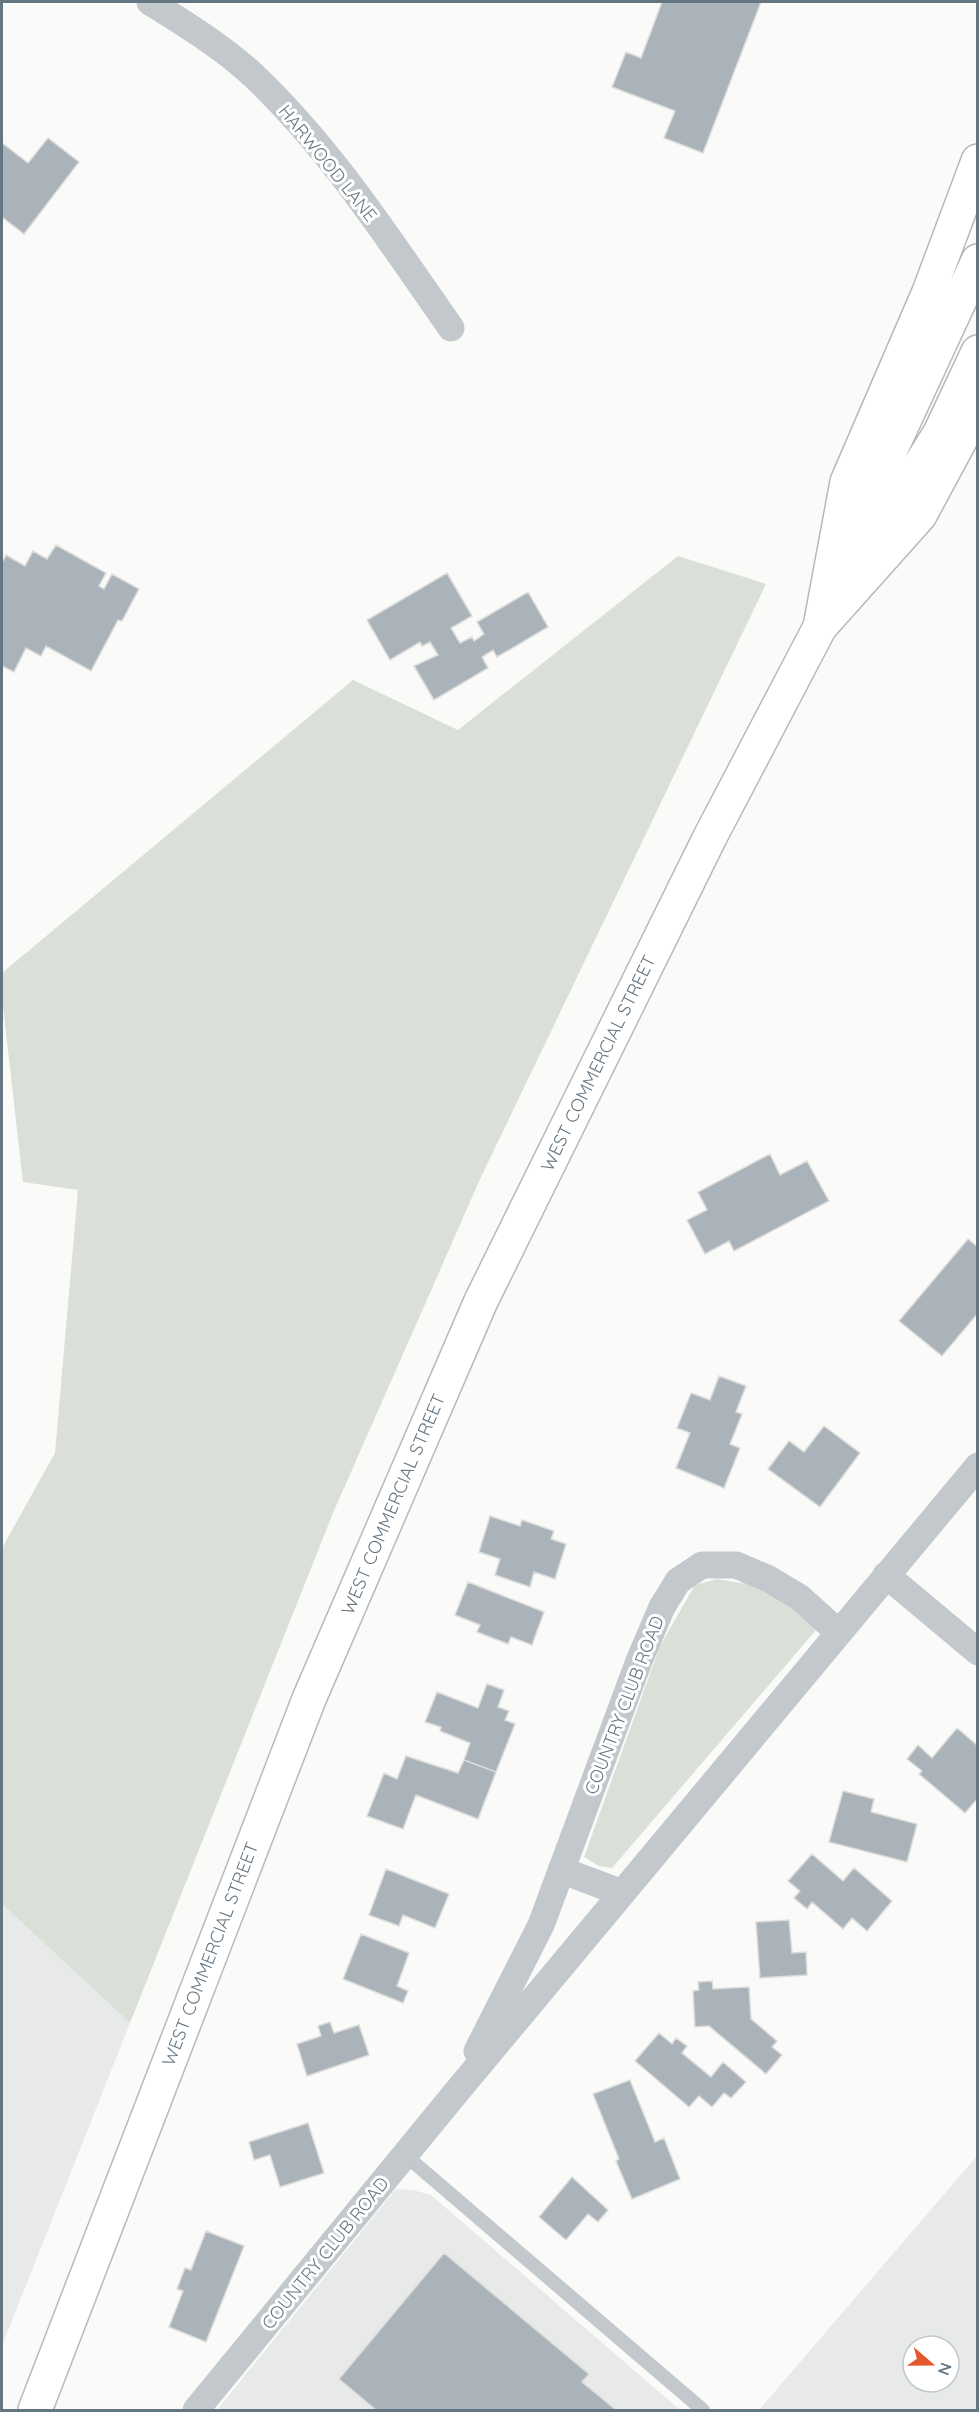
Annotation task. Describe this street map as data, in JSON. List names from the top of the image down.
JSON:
{
  "streets": {
    "main road": ["WEST COMMERCIAL STREET"],
    "street": ["HARWOOD LANE", "COUNTRY CLUB ROAD"]
  },
  "north": "right"
}
